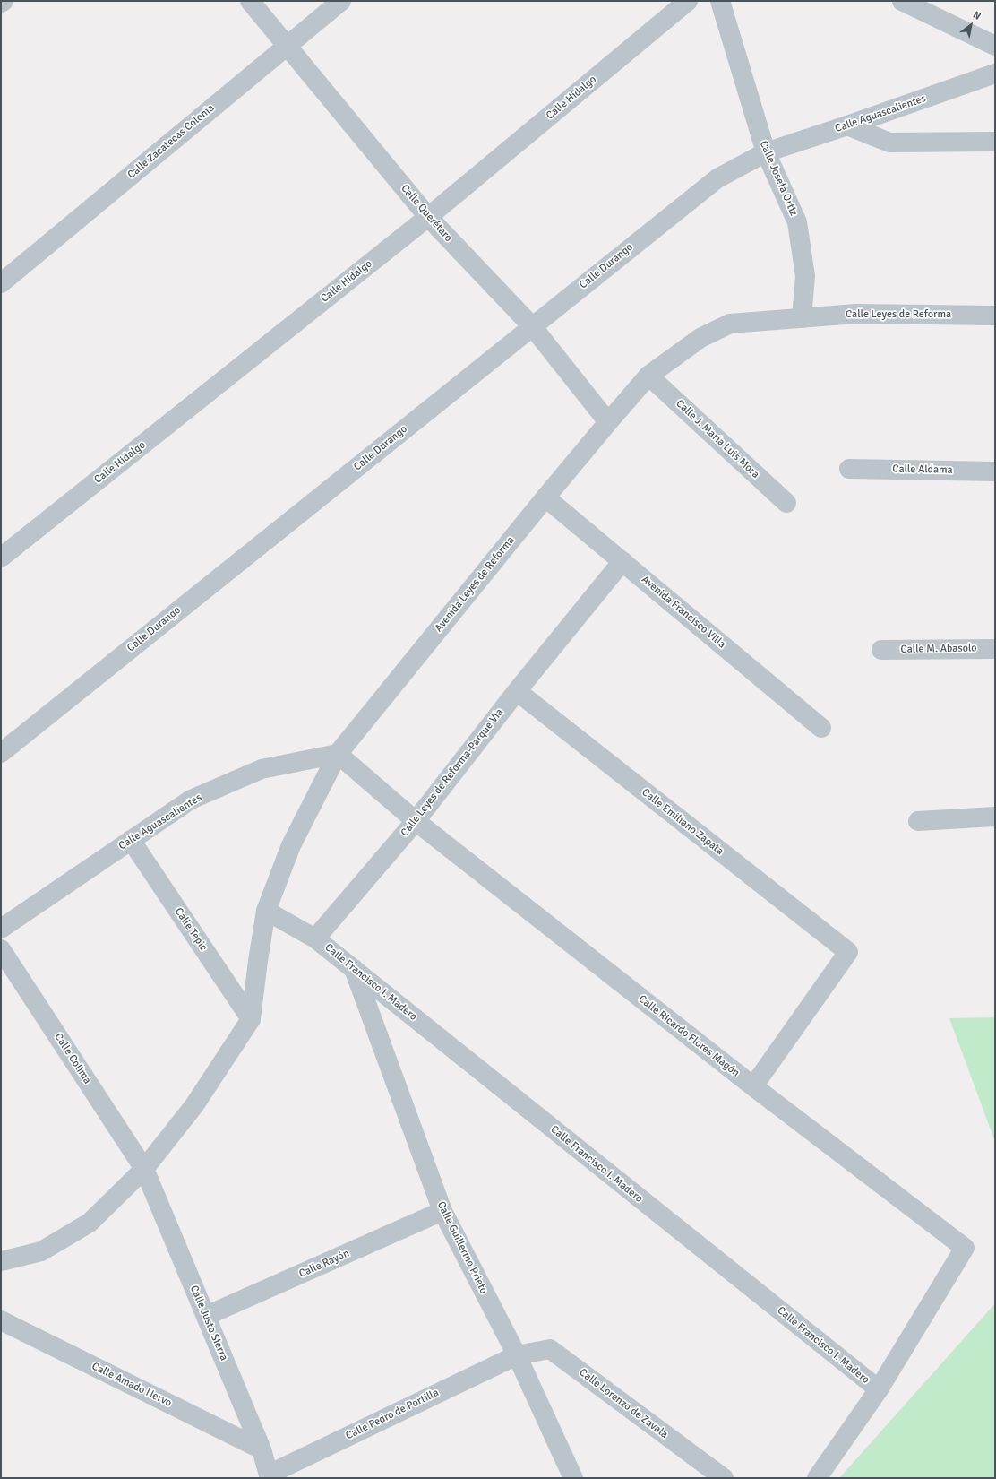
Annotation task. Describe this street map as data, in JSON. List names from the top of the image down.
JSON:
{
  "streets": {
    "street": [
      "Calle Hidalgo",
      "Calle Aguascalientes",
      "Calle Zacatecas Colonia",
      "Calle Josefa Ortiz",
      "Calle Querétaro",
      "Calle Durango",
      "Calle Leyes de Reforma",
      "Calle J. María Luis Mora",
      "Calle Aldama",
      "Avenida Leyes de Reforma",
      "Avenida Francisco Villa",
      "Calle M. Abasolo",
      "Calle Leyes de Reforma-Parque Vía",
      "Calle Emiliano Zapata",
      "Calle Tepic",
      "Calle Francisco I. Madero",
      "Calle Ricardo Flores Magón",
      "Calle Colima",
      "Calle Guillermo Prieto",
      "Calle Rayón",
      "Calle Justo Sierra",
      "Calle Amado Nervo",
      "Calle Lorenzo de Zavala",
      "Calle Pedro de Portilla"
    ]
  },
  "crossings": [
    ["Calle Hidalgo", "Calle Querétaro"],
    ["Calle Aguascalientes", "Calle Josefa Ortiz"],
    ["Calle Aguascalientes", "Calle Durango"],
    ["Calle Aguascalientes", "Avenida Leyes de Reforma"],
    ["Calle Aguascalientes", "Calle Tepic"],
    ["Calle Aguascalientes", "Calle Ricardo Flores Magón"],
    ["Calle Zacatecas Colonia", "Calle Querétaro"],
    ["Calle Josefa Ortiz", "Calle Durango"],
    ["Calle Josefa Ortiz", "Calle Leyes de Reforma"],
    ["Calle Josefa Ortiz", "Avenida Leyes de Reforma"],
    ["Calle Querétaro", "Calle Durango"],
    ["Calle Querétaro", "Avenida Leyes de Reforma"],
    ["Calle Leyes de Reforma", "Avenida Leyes de Reforma"],
    ["Calle J. María Luis Mora", "Avenida Leyes de Reforma"],
    ["Avenida Leyes de Reforma", "Avenida Francisco Villa"],
    ["Avenida Leyes de Reforma", "Calle Tepic"],
    ["Avenida Leyes de Reforma", "Calle Ricardo Flores Magón"],
    ["Avenida Francisco Villa", "Calle Leyes de Reforma-Parque Vía"],
    ["Calle Leyes de Reforma-Parque Vía", "Calle Emiliano Zapata"],
    ["Calle Leyes de Reforma-Parque Vía", "Calle Francisco I. Madero"],
    ["Calle Leyes de Reforma-Parque Vía", "Calle Ricardo Flores Magón"],
    ["Calle Emiliano Zapata", "Calle Ricardo Flores Magón"],
    ["Calle Francisco I. Madero", "Calle Ricardo Flores Magón"],
    ["Calle Francisco I. Madero", "Calle Guillermo Prieto"],
    ["Calle Colima", "Calle Justo Sierra"],
    ["Calle Guillermo Prieto", "Calle Rayón"],
    ["Calle Guillermo Prieto", "Calle Lorenzo de Zavala"],
    ["Calle Guillermo Prieto", "Calle Pedro de Portilla"],
    ["Calle Rayón", "Calle Justo Sierra"],
    ["Calle Justo Sierra", "Calle Amado Nervo"],
    ["Calle Justo Sierra", "Calle Pedro de Portilla"],
    ["Calle Lorenzo de Zavala", "Calle Pedro de Portilla"]
  ],
  "north": "top right"
}
